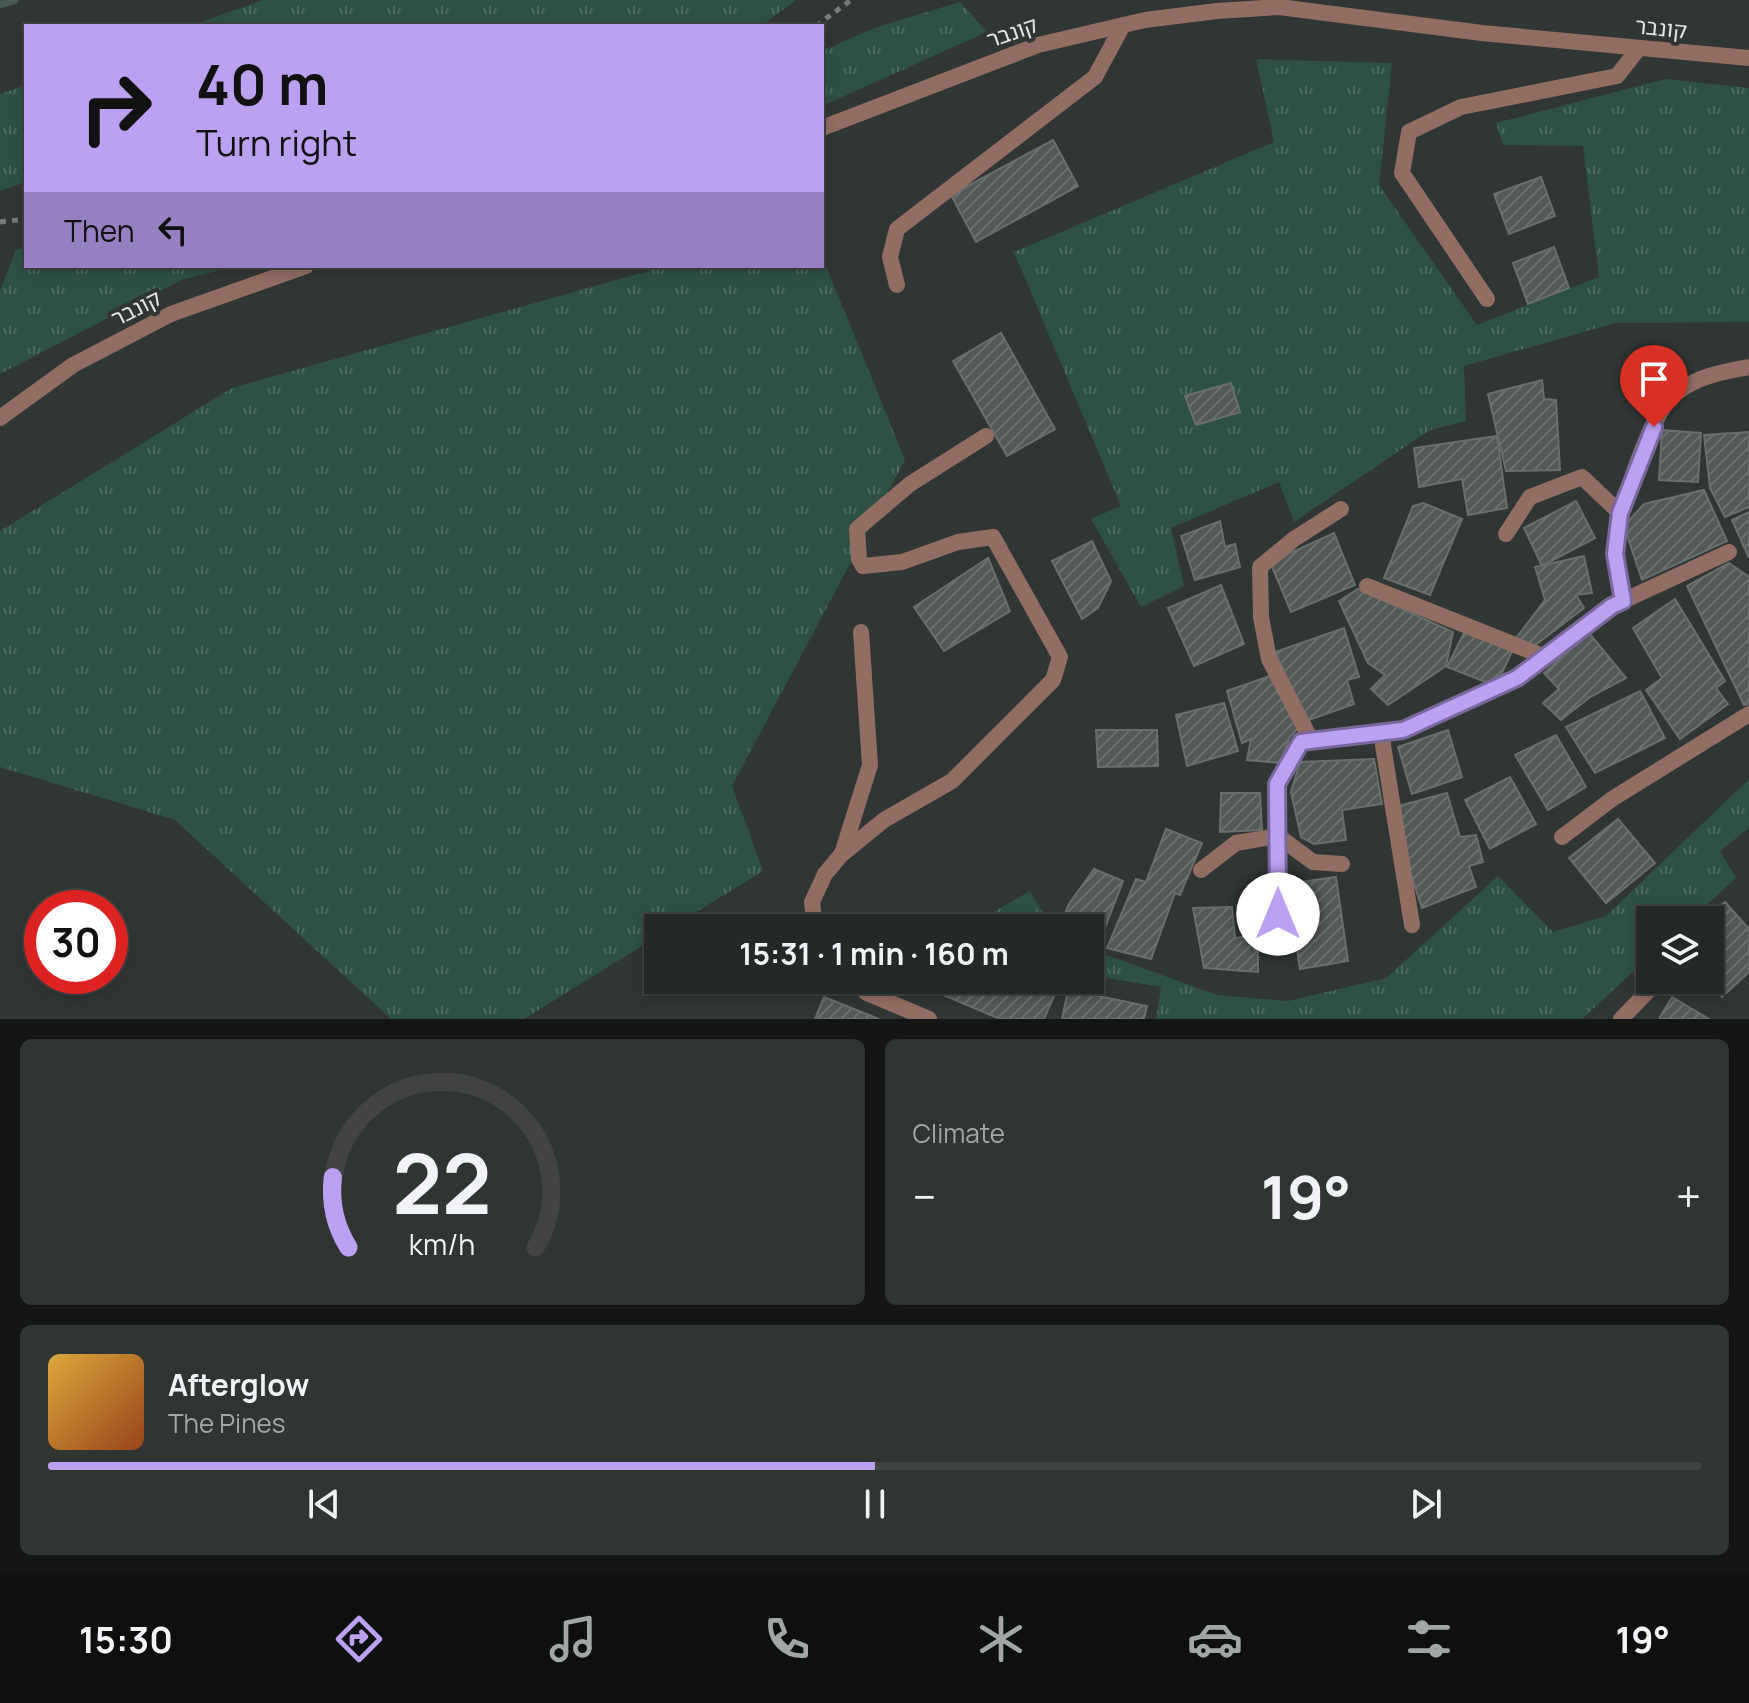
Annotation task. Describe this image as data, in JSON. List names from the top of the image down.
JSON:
{
  "streets": {
    "street": ["קונבר"]
  },
  "page": {
    "turn": ["40 m", "Turn right"],
    "then": "Then",
    "limit": "30",
    "trip": "15:31 · 1 min · 160 m",
    "tile": "Climate",
    "heat": ["−", "19°", "+"],
    "song": ["Afterglow", "The Pines"],
    "tabs": ["15:30", "19°"],
    "gauge": ["22", "km/h"]
  }
}
